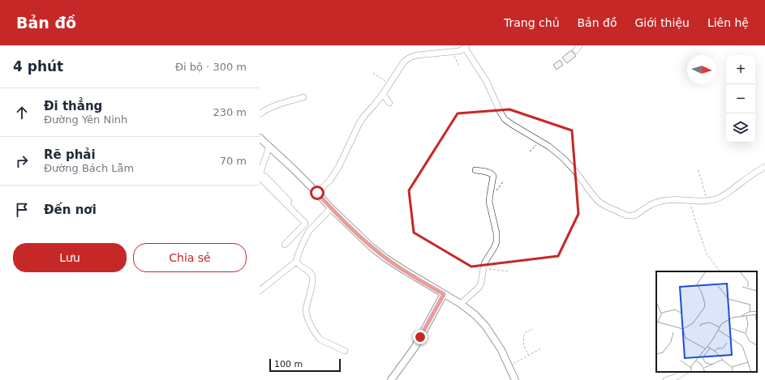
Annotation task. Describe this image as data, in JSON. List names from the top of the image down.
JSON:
{
  "scale_bar": "100 m",
  "north": "right",
  "page": {
    "header": "Bản đồ",
    "nav": [
      "Trang chủ",
      "Bản đồ",
      "Giới thiệu",
      "Liên hệ"
    ],
    "heading": ["4 phút", "Đi bộ · 300 m"],
    "map_buttons": ["+", "−"],
    "list": [
      ["Đi thẳng", "Đường Yên Ninh", "230 m"],
      ["Rẽ phải", "Đường Bách Lẫm", "70 m"],
      "Đến nơi"
    ],
    "buttons": ["Lưu", "Chia sẻ"],
    "scale": "100 m"
  }
}
